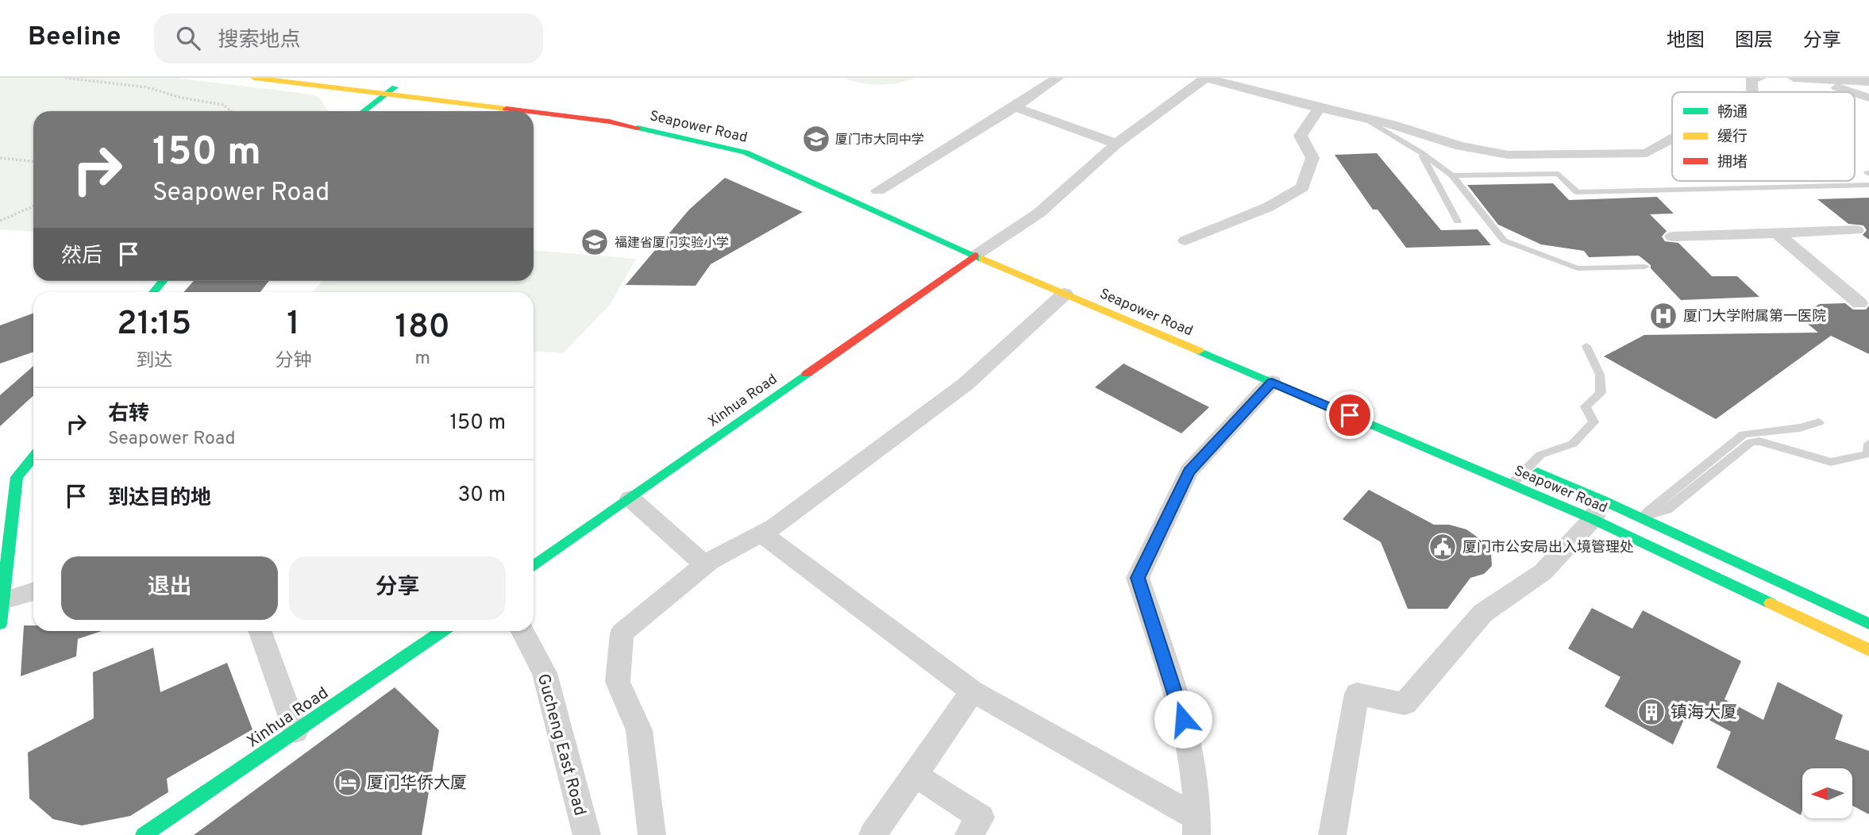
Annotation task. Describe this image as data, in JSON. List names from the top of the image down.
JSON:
{
  "streets": {
    "main road": ["Seapower Road", "Xinhua Road"],
    "street": ["Gucheng East Road"]
  },
  "crossings": [
    ["Seapower Road", "Xinhua Road"]
  ],
  "places": {
    "school or university": ["厦门市大同中学", "福建省厦门实验小学"],
    "hospital": ["厦门大学附属第一医院"],
    "public building": ["厦门市公安局出入境管理处"],
    "building": ["镇海大厦"],
    "hotel": ["厦门华侨大厦"]
  },
  "legend": ["畅通", "缓行", "拥堵"],
  "north": "left",
  "page": {
    "header": "Beeline",
    "search": "搜索地点",
    "nav": ["地图", "图层", "分享"],
    "turn": ["150 m", "Seapower Road"],
    "then": "然后",
    "eta": [
      "21:15",
      "到达",
      "1",
      "分钟",
      "180",
      "m"
    ],
    "list": [
      {
        "name": "右转",
        "note": "Seapower Road",
        "value": "150 m"
      },
      {
        "name": "到达目的地",
        "value": "30 m"
      }
    ],
    "buttons": ["退出", "分享"]
  }
}
